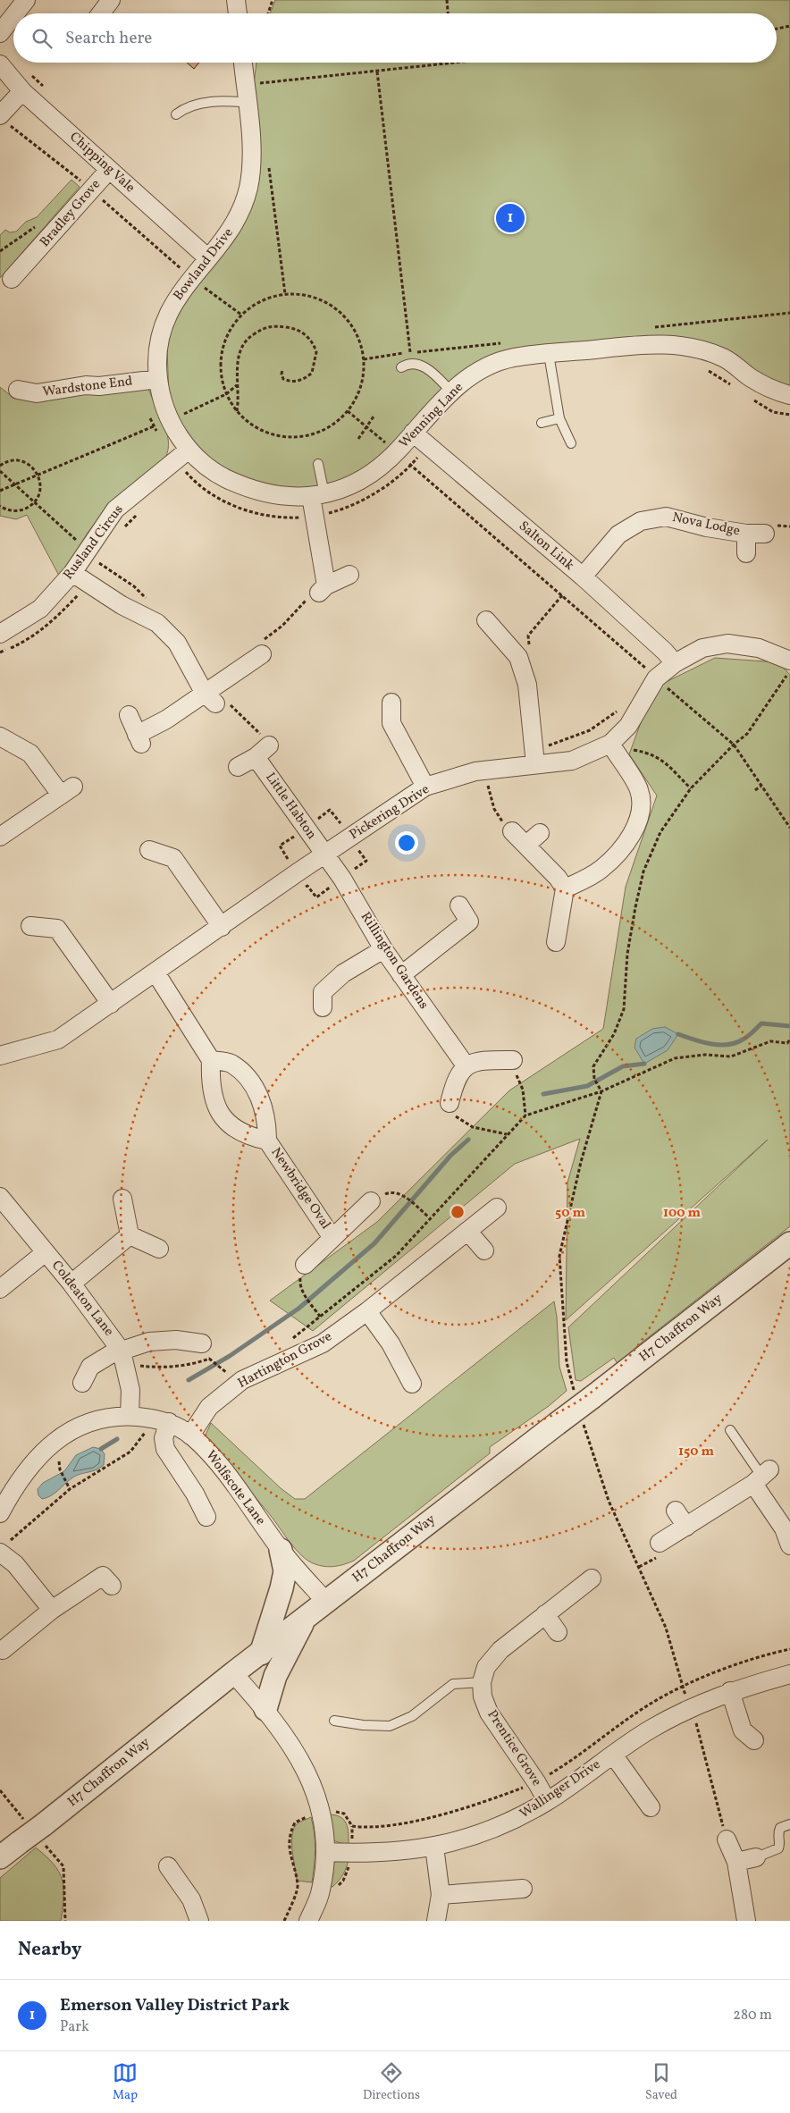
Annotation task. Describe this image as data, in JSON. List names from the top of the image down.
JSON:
{
  "streets": {
    "street": [
      "Chipping Vale",
      "Bradley Grove",
      "Bowland Drive",
      "Wardstone End",
      "Wenning Lane",
      "Nova Lodge",
      "Rusland Circus",
      "Salton Link",
      "Little Habton",
      "Pickering Drive",
      "Rillington Gardens",
      "Newbridge Oval",
      "Coldeaton Lane",
      "H7 Chaffron Way",
      "Hartington Grove",
      "Wolfscote Lane",
      "Prentice Grove",
      "Wallinger Drive"
    ]
  },
  "crossings": [
    ["Chipping Vale", "Bradley Grove"],
    ["Chipping Vale", "Bowland Drive"],
    ["Bowland Drive", "Wardstone End"],
    ["Bowland Drive", "Wenning Lane"],
    ["Bowland Drive", "Rusland Circus"],
    ["Wenning Lane", "Rusland Circus"],
    ["Wenning Lane", "Salton Link"],
    ["Nova Lodge", "Salton Link"],
    ["Salton Link", "Pickering Drive"],
    ["Little Habton", "Pickering Drive"],
    ["Little Habton", "Rillington Gardens"],
    ["Pickering Drive", "Rillington Gardens"],
    ["Coldeaton Lane", "Wolfscote Lane"],
    ["H7 Chaffron Way", "Wolfscote Lane"],
    ["Hartington Grove", "Wolfscote Lane"],
    ["Prentice Grove", "Wallinger Drive"]
  ],
  "page": {
    "search": "Search here",
    "pins": "1",
    "heading": "Nearby",
    "list": [
      {
        "mark": "1",
        "name": "Emerson Valley District Park",
        "note": "Park",
        "value": "280 m"
      }
    ],
    "nav": ["Map", "Directions", "Saved"]
  },
  "rings": ["50 m", "100 m", "150 m"]
}
